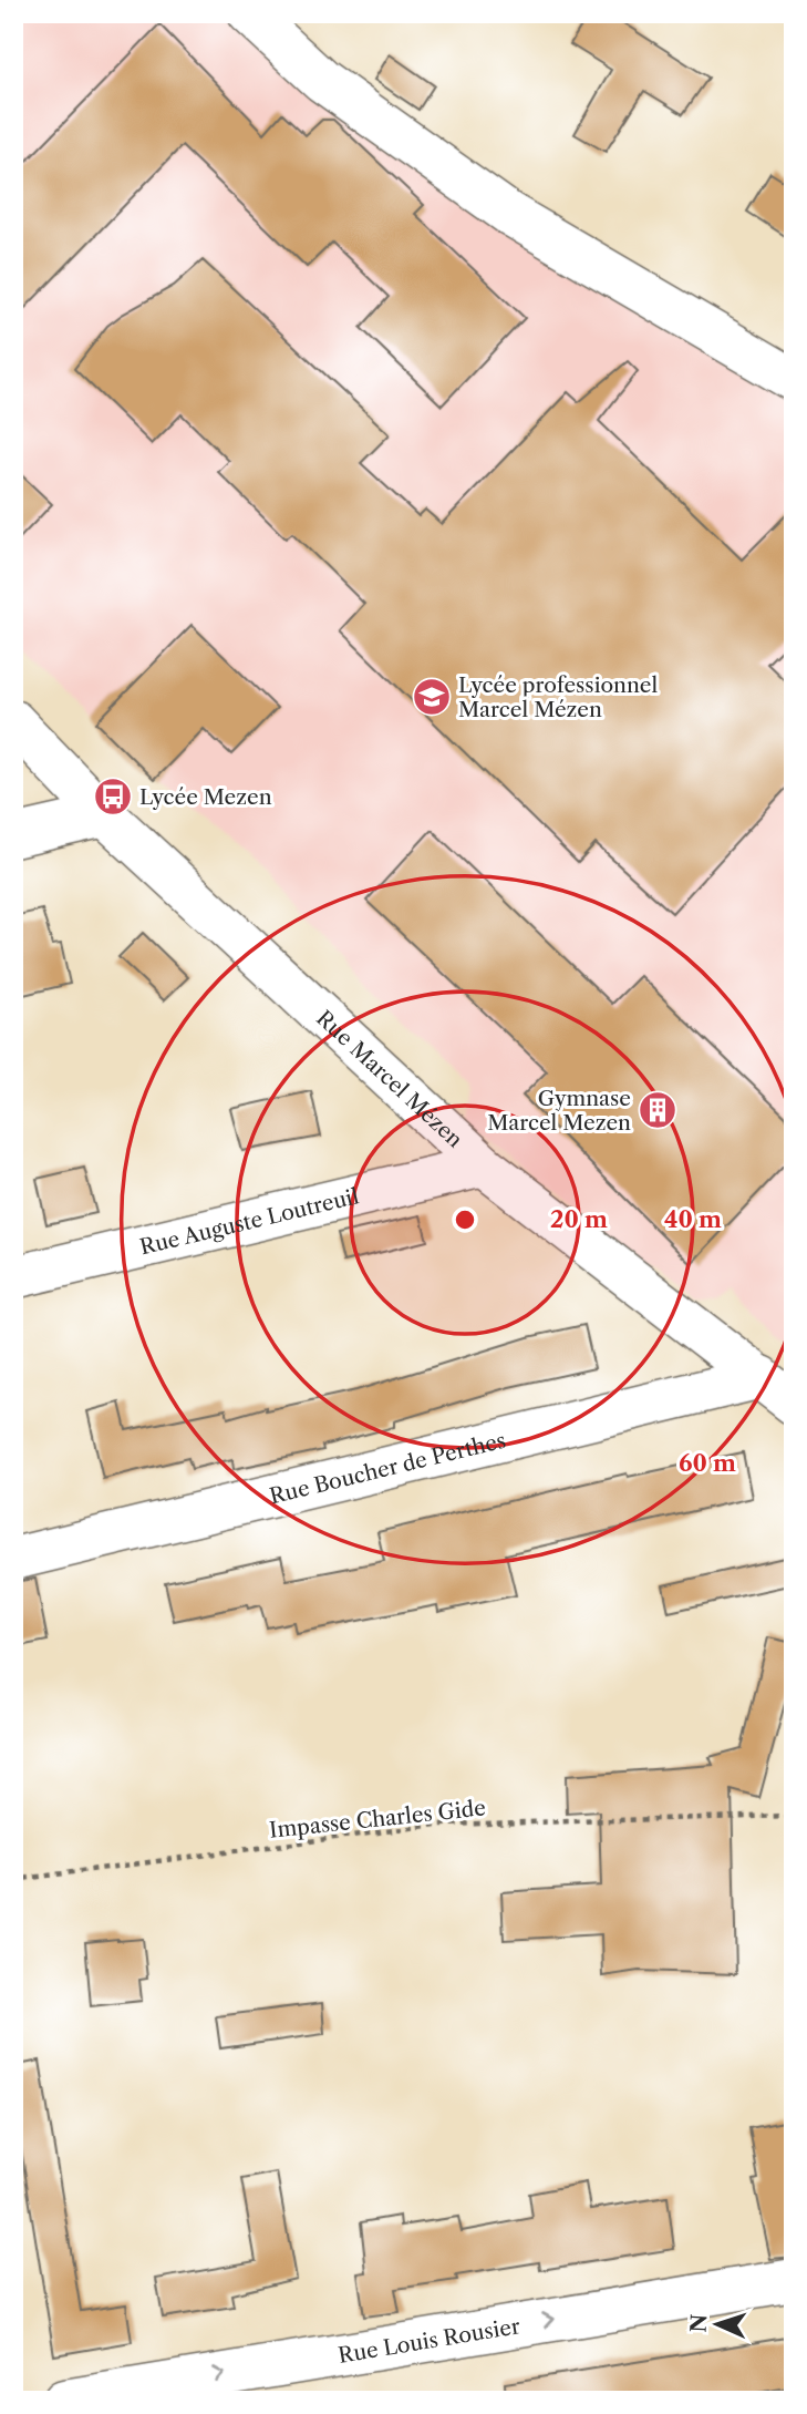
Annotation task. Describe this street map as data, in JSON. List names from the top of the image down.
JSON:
{
  "streets": {
    "street": [
      "Rue Marcel Mézen",
      "Rue Auguste Loutreuil",
      "Rue Boucher de Perthes",
      "Rue Louis Rousier"
    ],
    "path": ["Impasse Charles Gide"]
  },
  "crossings": [
    ["Rue Marcel Mézen", "Rue Auguste Loutreuil"],
    ["Rue Marcel Mézen", "Rue Boucher de Perthes"]
  ],
  "one_way": ["Rue Louis Rousier"],
  "places": {
    "school or university": ["Lycée professionnel Marcel Mézen"],
    "bus stop": ["Lycée Mezen"],
    "building": ["Gymnase Marcel Mezen"]
  },
  "north": "left",
  "rings": ["20 m", "40 m", "60 m"]
}
